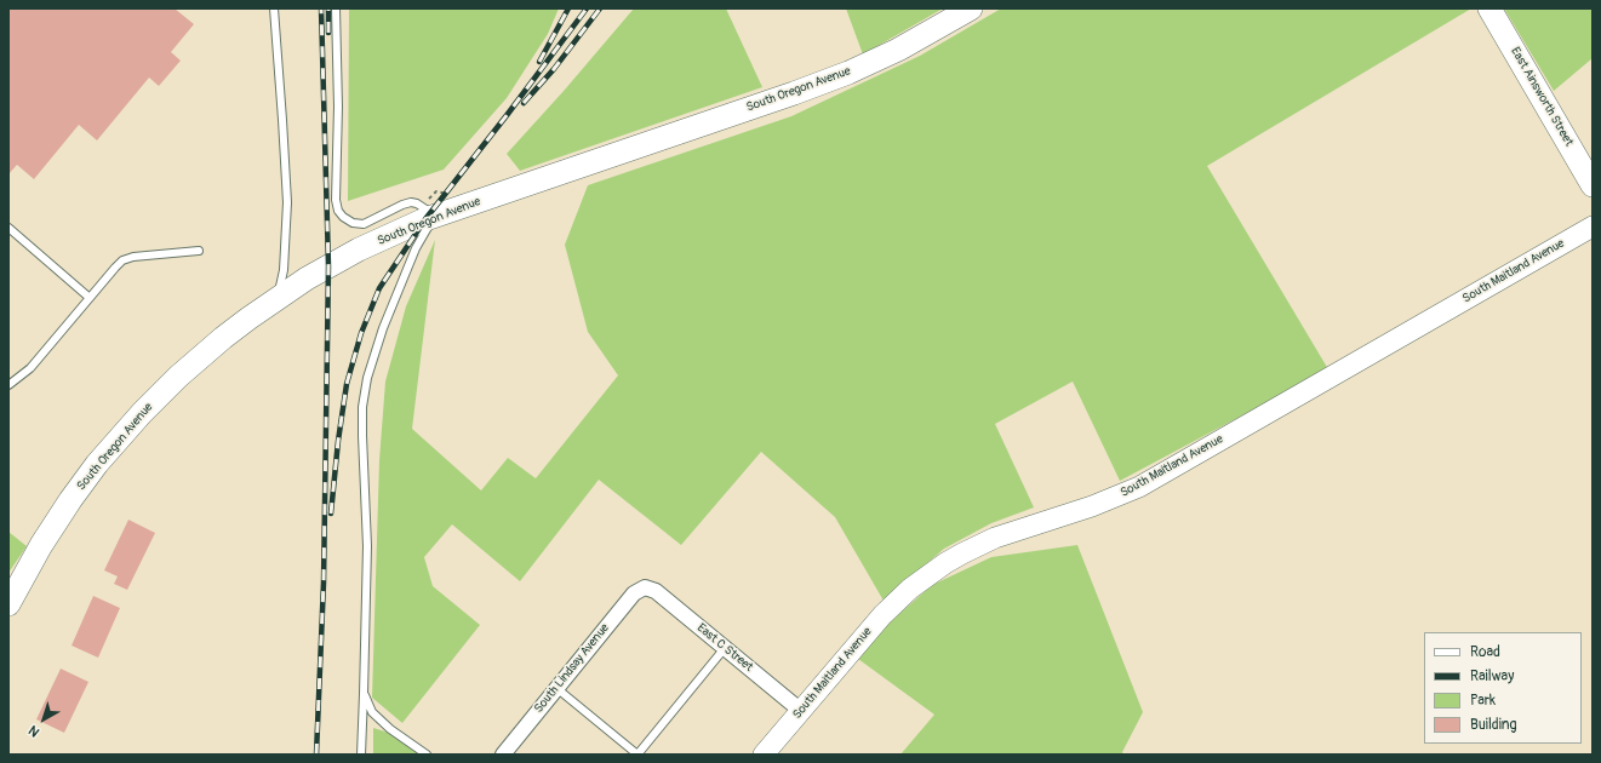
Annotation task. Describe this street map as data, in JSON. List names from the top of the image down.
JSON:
{
  "streets": {
    "main road": ["South Oregon Avenue", "East Ainsworth Street"],
    "street": ["South Maitland Avenue", "East C Street", "South Lindsay Avenue"]
  },
  "crossings": [
    ["South Maitland Avenue", "East C Street"],
    ["East C Street", "South Lindsay Avenue"]
  ],
  "legend": [
    "Road",
    "Railway",
    "Park",
    "Building"
  ],
  "north": "bottom left"
}
